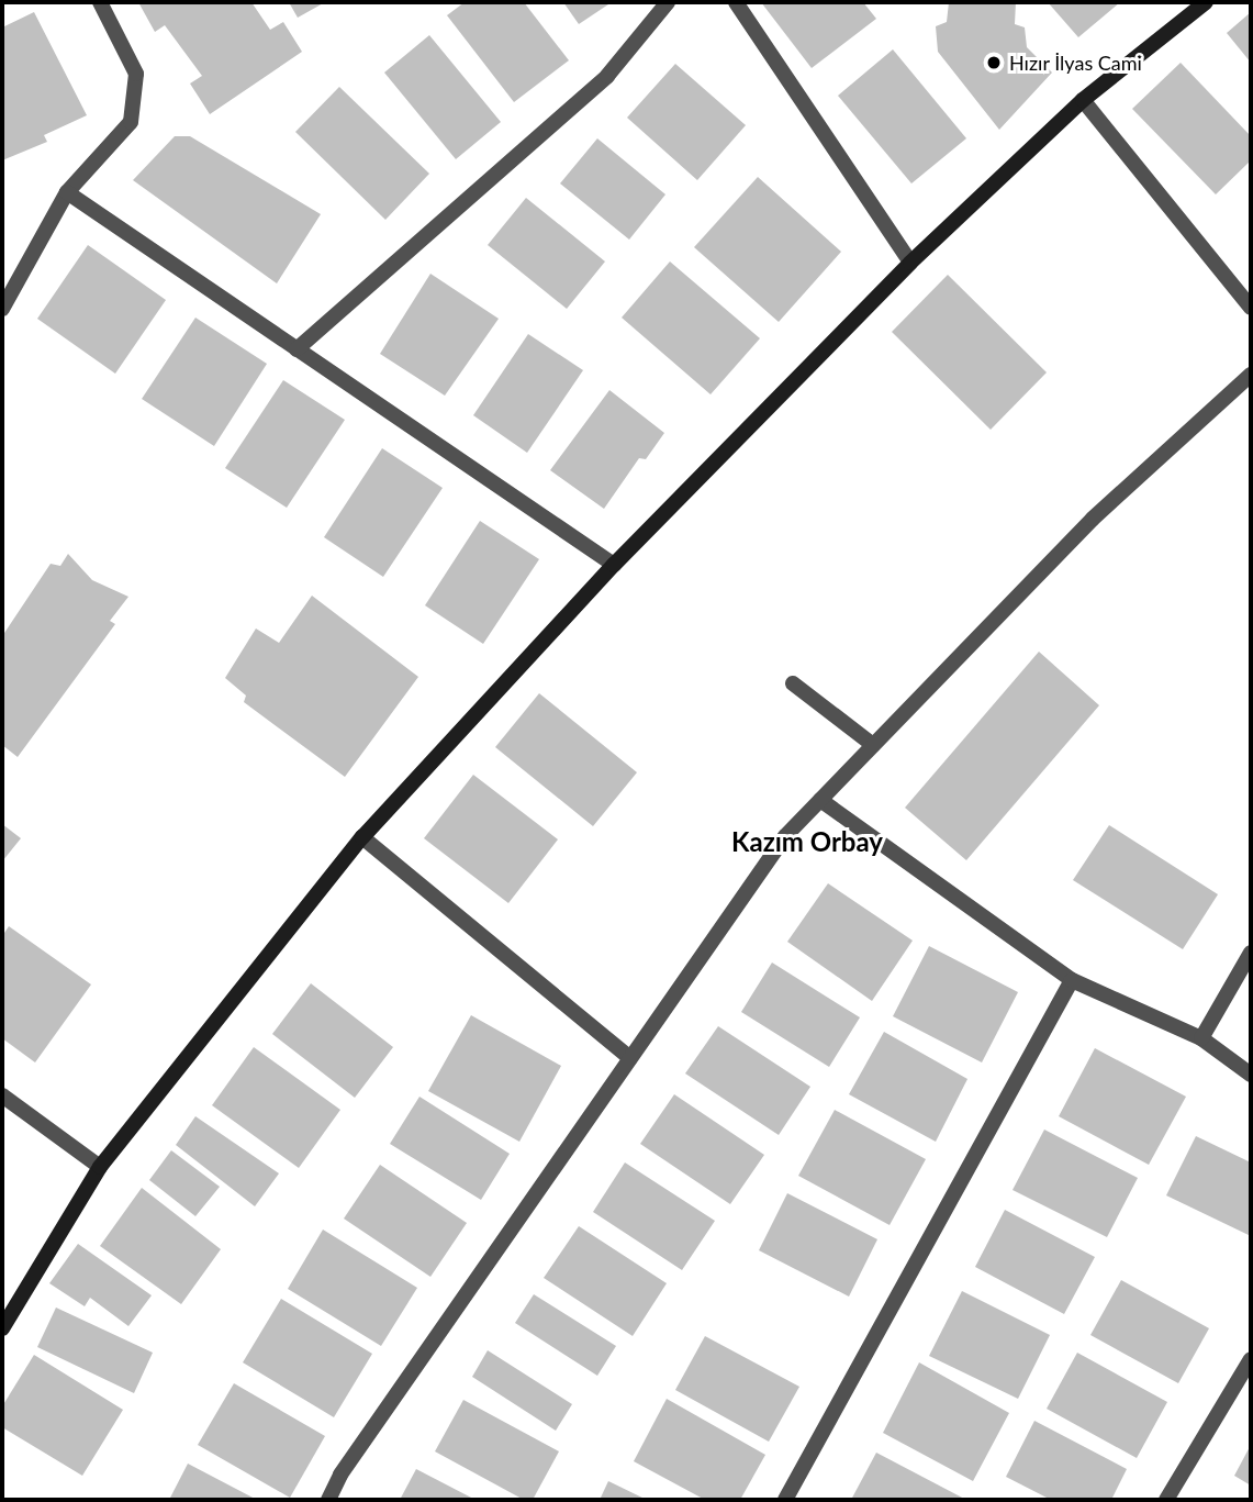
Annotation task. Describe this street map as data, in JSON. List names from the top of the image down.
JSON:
{
  "districts": ["Kazım Orbay"],
  "places": ["Hızır İlyas Cami"]
}
